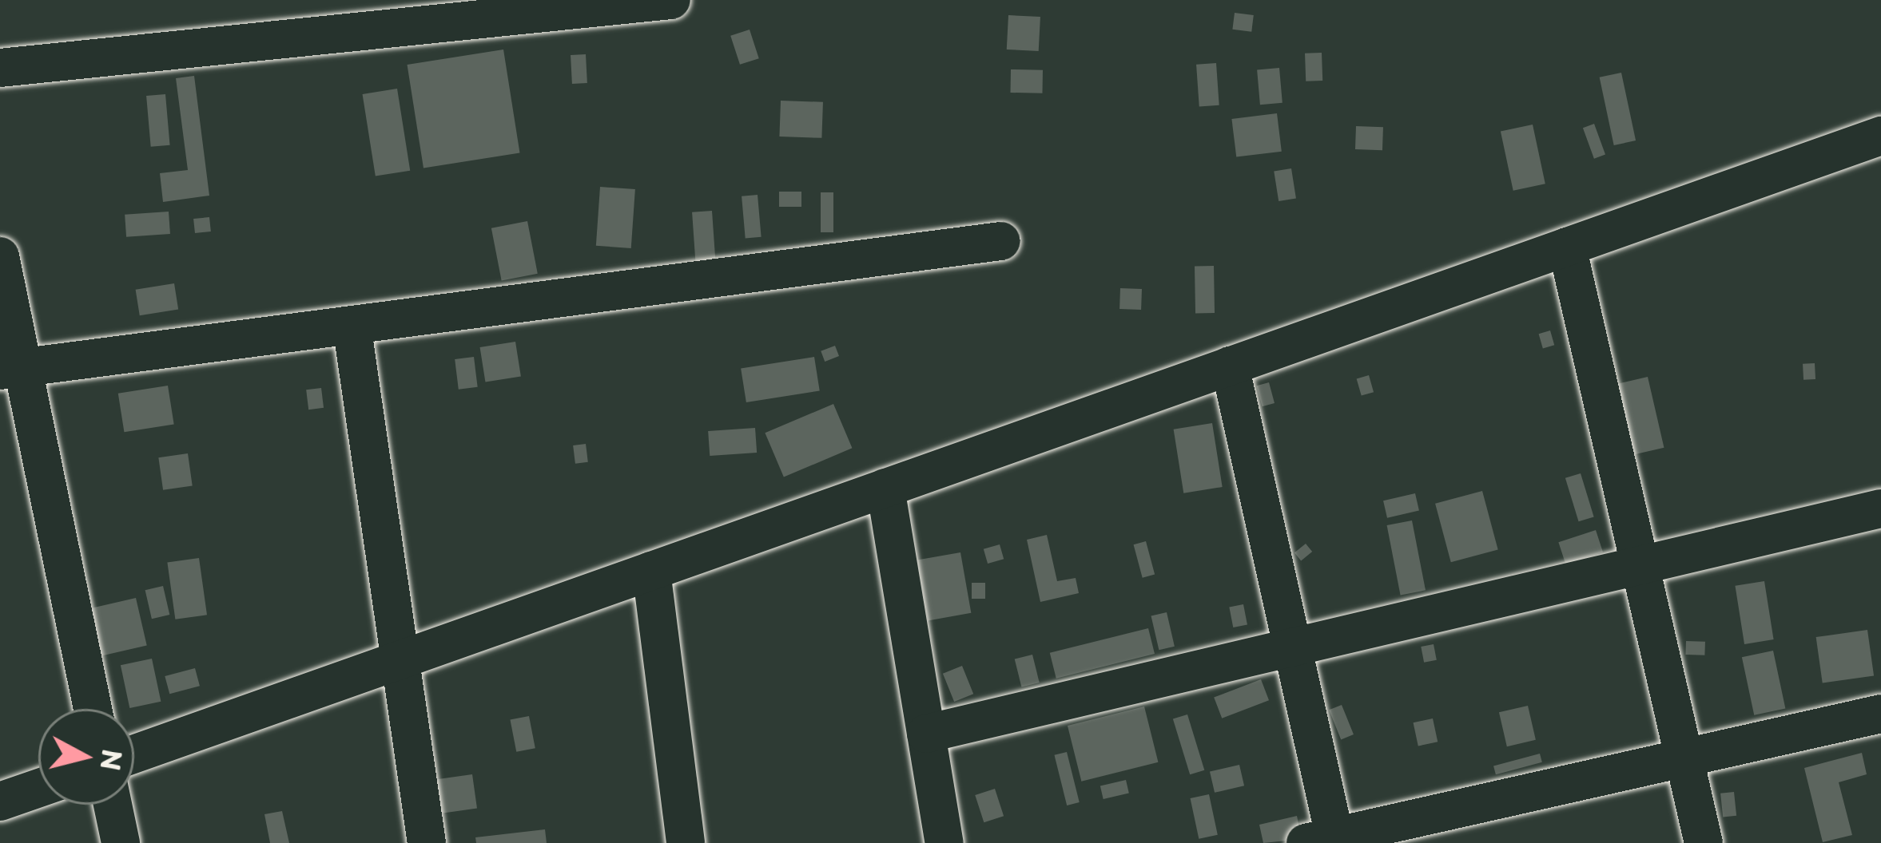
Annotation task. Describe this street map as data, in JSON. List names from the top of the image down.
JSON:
{
  "north": "right"
}
